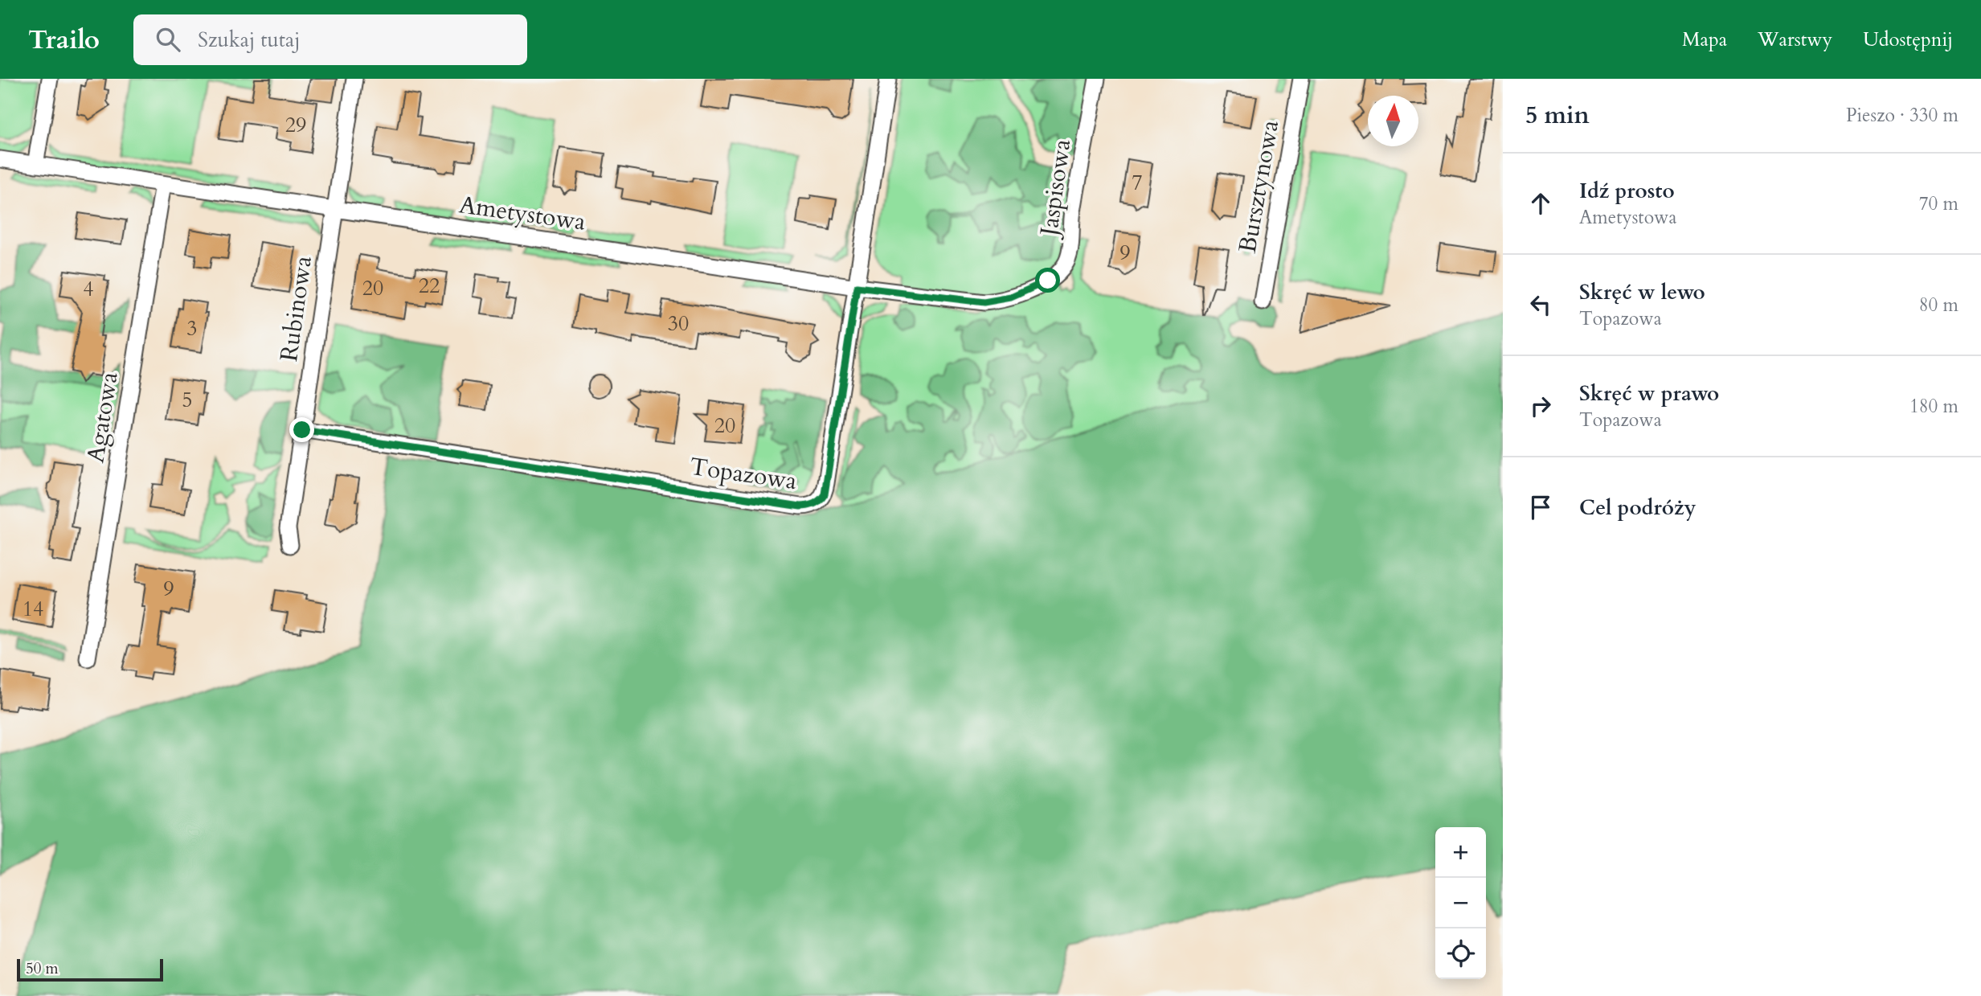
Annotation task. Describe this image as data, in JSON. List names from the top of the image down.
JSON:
{
  "streets": {
    "street": [
      "Bursztynowa",
      "Jaspisowa",
      "Ametystowa",
      "Rubinowa",
      "Agatowa",
      "Topazowa"
    ]
  },
  "crossings": [
    ["Jaspisowa", "Ametystowa"],
    ["Ametystowa", "Rubinowa"],
    ["Ametystowa", "Agatowa"],
    ["Ametystowa", "Topazowa"],
    ["Rubinowa", "Topazowa"]
  ],
  "house_numbers": [
    "29",
    "7",
    "9",
    "22",
    "20",
    "4",
    "30",
    "3",
    "5",
    "20",
    "9",
    "14"
  ],
  "scale_bar": "50 m",
  "north": "top",
  "page": {
    "header": "Trailo",
    "search": "Szukaj tutaj",
    "nav": ["Mapa", "Warstwy", "Udostępnij"],
    "heading": ["5 min", "Pieszo · 330 m"],
    "list": [
      ["Idź prosto", "Ametystowa", "70 m"],
      ["Skręć w lewo", "Topazowa", "80 m"],
      ["Skręć w prawo", "Topazowa", "180 m"],
      "Cel podróży"
    ],
    "map_buttons": ["+", "−"],
    "scale": "50 m"
  }
}
